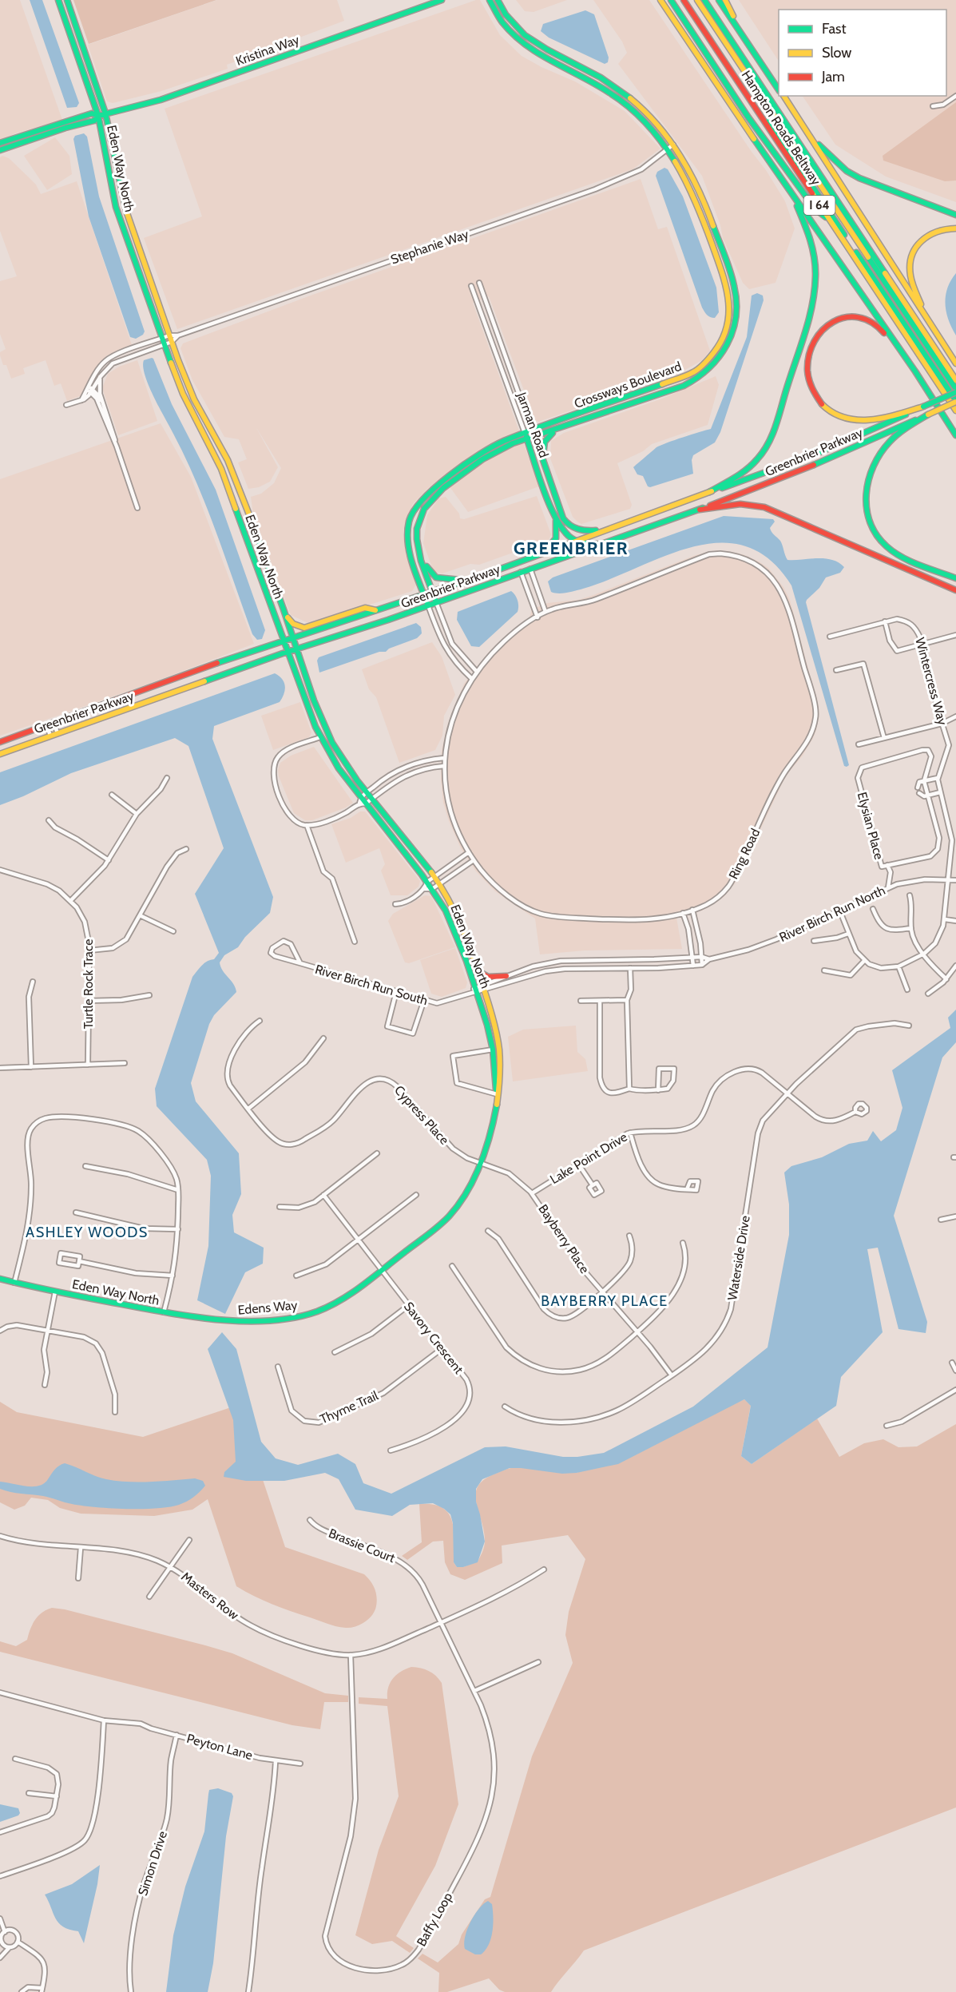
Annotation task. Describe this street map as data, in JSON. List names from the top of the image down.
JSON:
{
  "streets": {
    "main road": [
      "Kristina Way",
      "Hampton Roads Beltway",
      "Eden Way North",
      "I 64",
      "Crossways Boulevard",
      "Jarman Road",
      "Greenbrier Parkway",
      "Edens Way"
    ],
    "street": [
      "Stephanie Way",
      "Wintercress Way",
      "Elysian Place",
      "Ring Road",
      "River Birch Run North",
      "Turtle Rock Trace",
      "River Birch Run South",
      "Cypress Place",
      "Lake Point Drive",
      "Bayberry Place",
      "Waterside Drive",
      "Savory Crescent",
      "Thyme Trail",
      "Brassie Court",
      "Masters Row",
      "Peyton Lane",
      "Simon Drive",
      "Baffy Loop"
    ]
  },
  "crossings": [
    ["Kristina Way", "Eden Way North"],
    ["Eden Way North", "Stephanie Way"],
    ["Eden Way North", "Greenbrier Parkway"],
    ["Eden Way North", "River Birch Run South"],
    ["Eden Way North", "Cypress Place"],
    ["Eden Way North", "Bayberry Place"],
    ["Eden Way North", "Edens Way"],
    ["Eden Way North", "Savory Crescent"],
    ["Stephanie Way", "Crossways Boulevard"],
    ["Crossways Boulevard", "Jarman Road"],
    ["Crossways Boulevard", "Greenbrier Parkway"],
    ["Crossways Boulevard", "Ring Road"],
    ["Jarman Road", "Greenbrier Parkway"],
    ["Wintercress Way", "River Birch Run North"],
    ["Elysian Place", "River Birch Run North"],
    ["Cypress Place", "Bayberry Place"],
    ["Lake Point Drive", "Bayberry Place"],
    ["Lake Point Drive", "Waterside Drive"],
    ["Bayberry Place", "Waterside Drive"],
    ["Edens Way", "Savory Crescent"],
    ["Savory Crescent", "Thyme Trail"],
    ["Brassie Court", "Masters Row"],
    ["Brassie Court", "Baffy Loop"],
    ["Masters Row", "Baffy Loop"],
    ["Peyton Lane", "Simon Drive"]
  ],
  "districts": ["GREENBRIER", "ASHLEY WOODS", "BAYBERRY PLACE"],
  "legend": ["Fast", "Slow", "Jam"]
}
